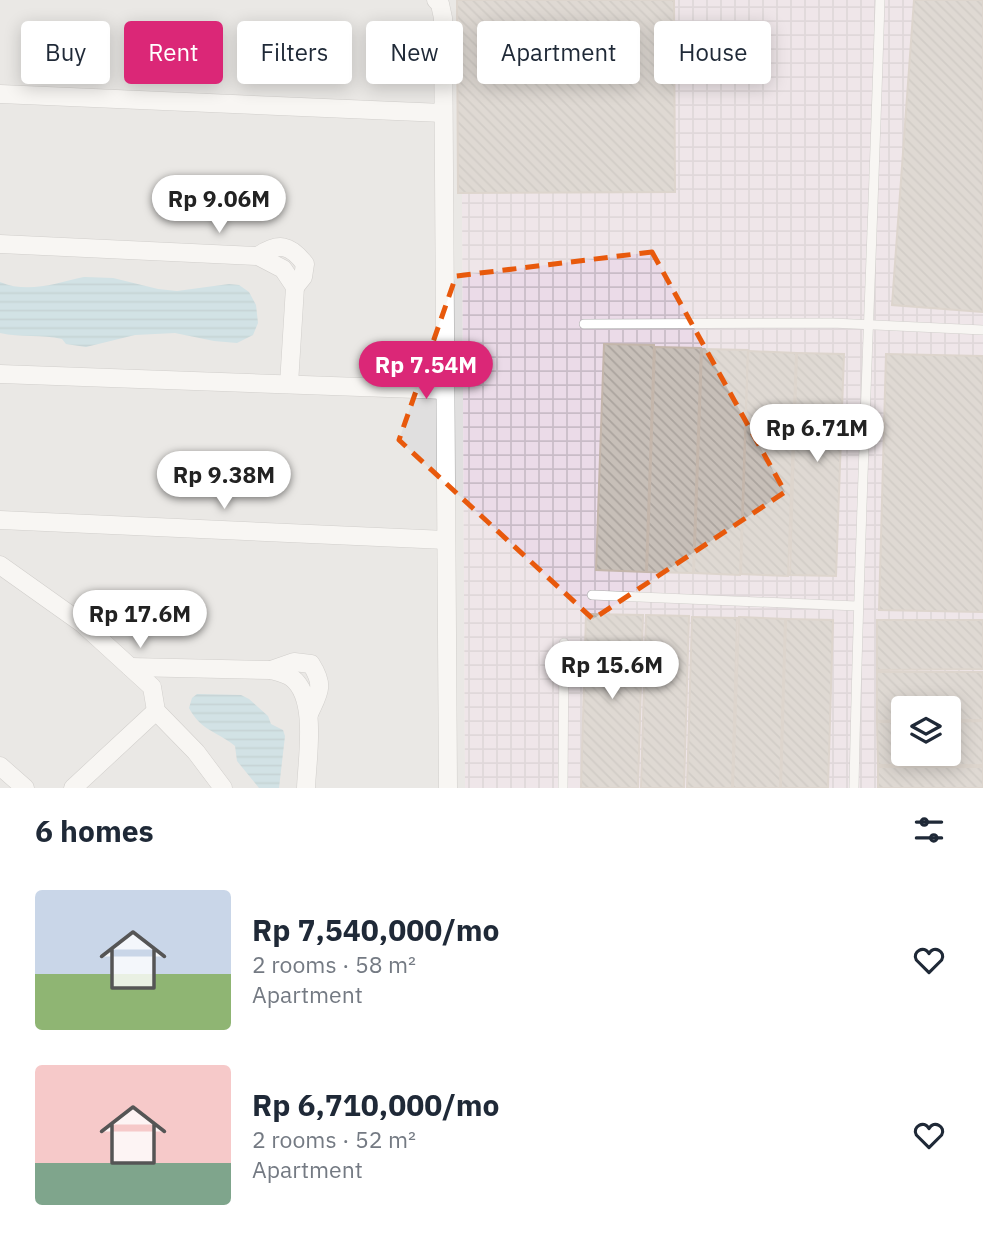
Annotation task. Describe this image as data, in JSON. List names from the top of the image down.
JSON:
{
  "page": {
    "chip": [
      "Buy",
      "Rent",
      "Filters",
      "New",
      "Apartment",
      "House"
    ],
    "price": [
      "Rp 9.06M",
      "Rp 7.54M",
      "Rp 6.71M",
      "Rp 9.38M",
      "Rp 17.6M",
      "Rp 15.6M"
    ],
    "heading": "6 homes",
    "list": [
      {
        "name": "Rp 7,540,000/mo",
        "note": "2 rooms · 58 m² · Apartment"
      },
      {
        "name": "Rp 6,710,000/mo",
        "note": "2 rooms · 52 m² · Apartment"
      }
    ]
  }
}
